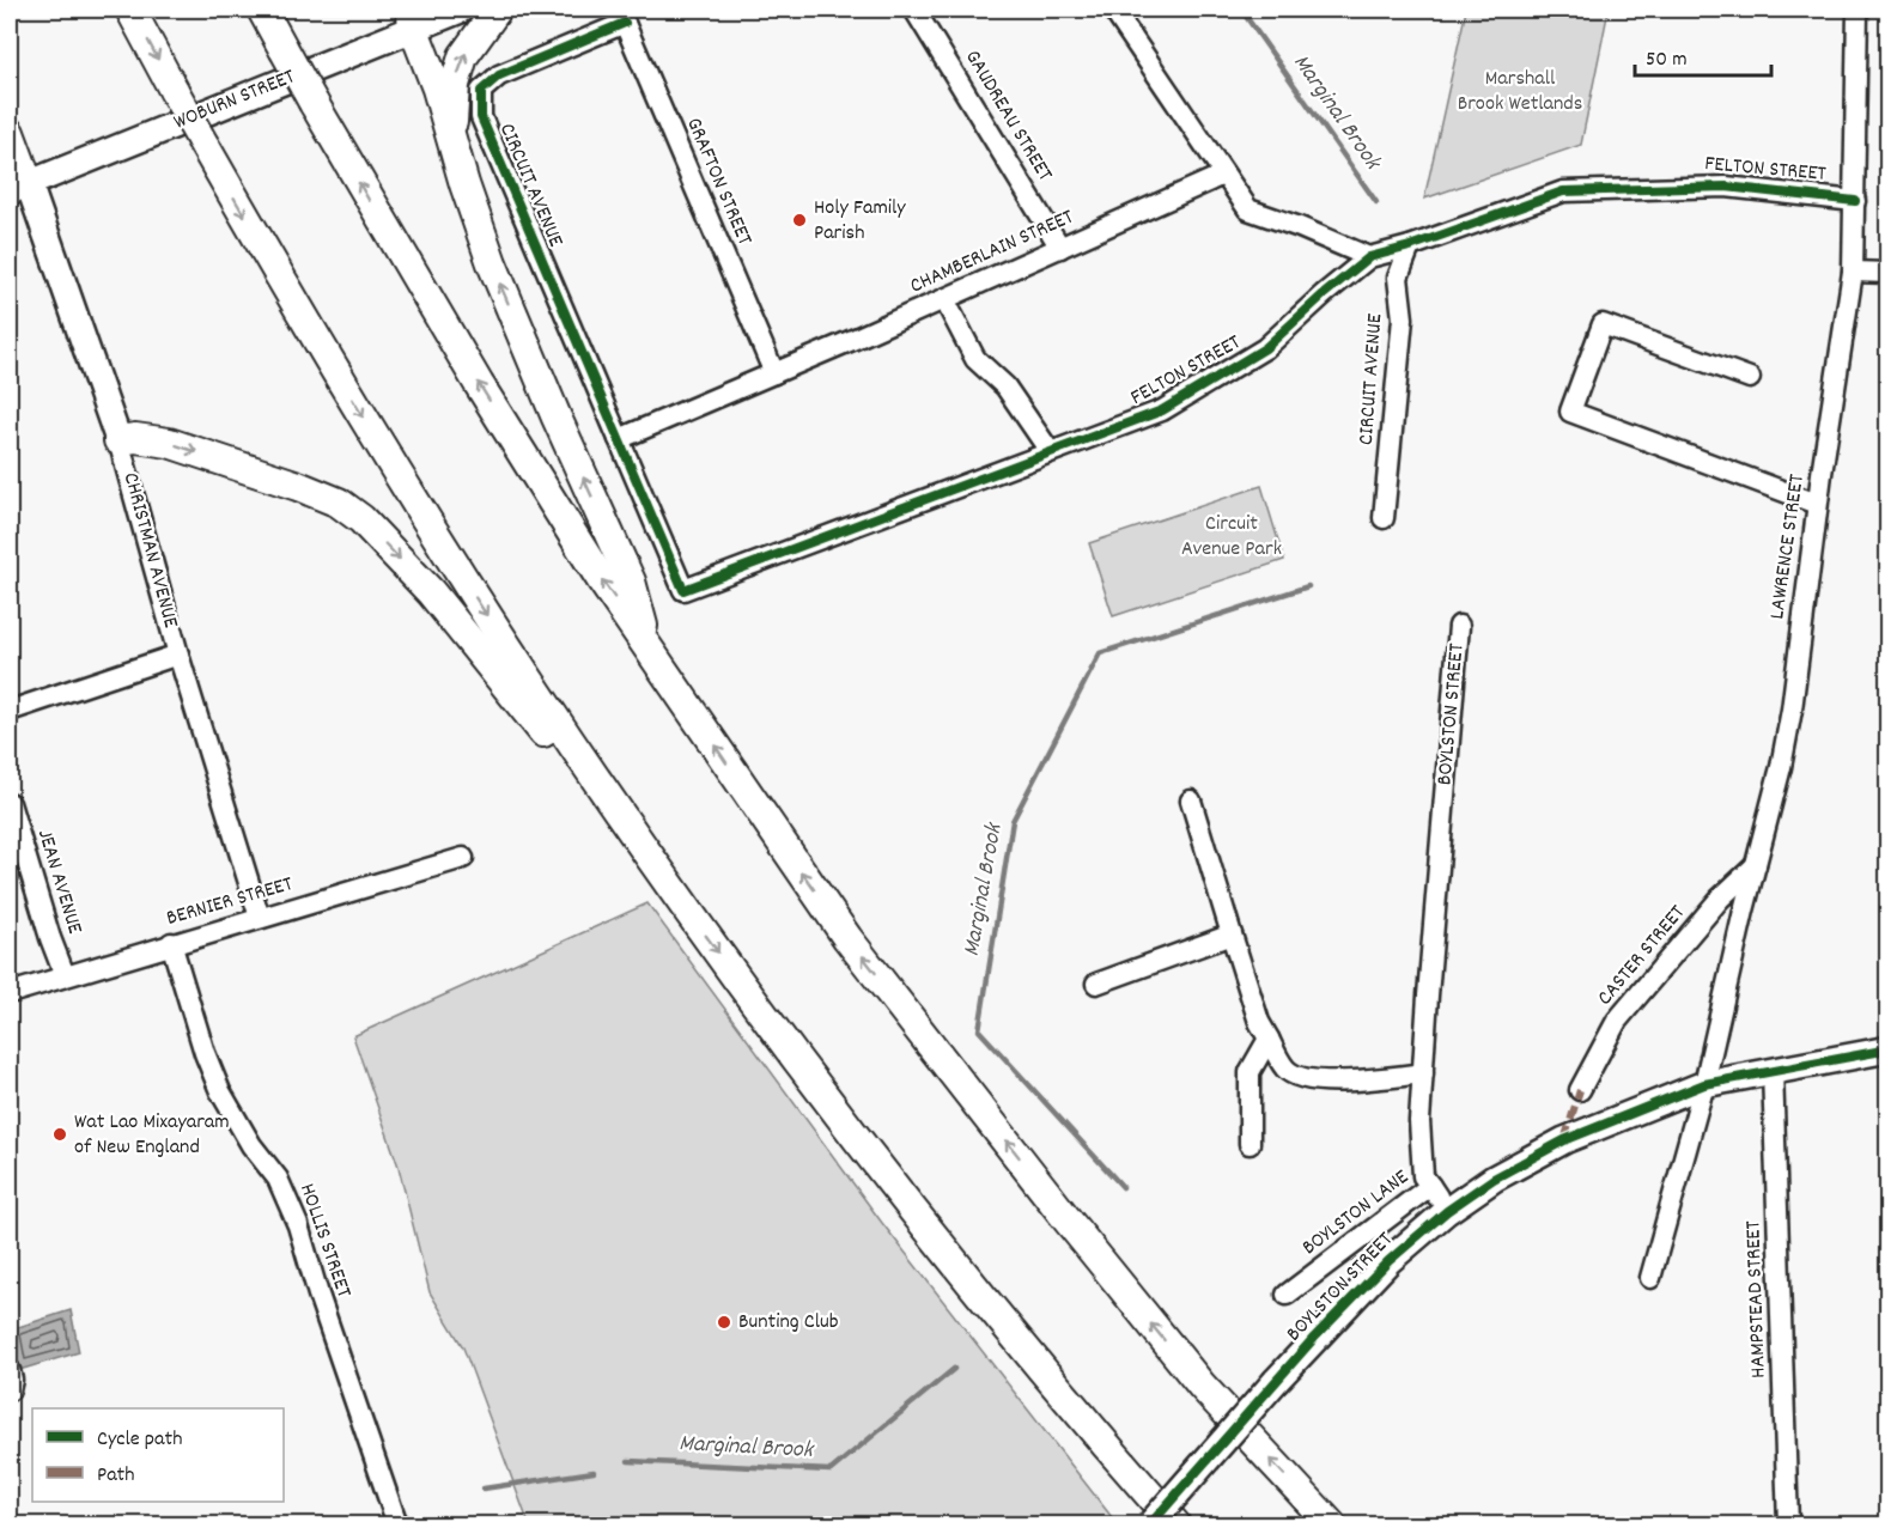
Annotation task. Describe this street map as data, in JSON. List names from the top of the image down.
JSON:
{
  "streets": {
    "main road": ["WOBURN STREET", "CHRISTMAN AVENUE", "BOYLSTON STREET"],
    "street": [
      "GAUDREAU STREET",
      "FELTON STREET",
      "GRAFTON STREET",
      "CIRCUIT AVENUE",
      "CHAMBERLAIN STREET",
      "LAWRENCE STREET",
      "JEAN AVENUE",
      "BERNIER STREET",
      "CASTER STREET",
      "BOYLSTON LANE",
      "HOLLIS STREET",
      "HAMPSTEAD STREET"
    ]
  },
  "crossings": [
    ["WOBURN STREET", "CHRISTMAN AVENUE"],
    ["GAUDREAU STREET", "CHAMBERLAIN STREET"],
    ["FELTON STREET", "CIRCUIT AVENUE"],
    ["FELTON STREET", "CHAMBERLAIN STREET"],
    ["FELTON STREET", "LAWRENCE STREET"],
    ["GRAFTON STREET", "CIRCUIT AVENUE"],
    ["GRAFTON STREET", "CHAMBERLAIN STREET"],
    ["CIRCUIT AVENUE", "CHAMBERLAIN STREET"],
    ["LAWRENCE STREET", "BOYLSTON STREET"],
    ["LAWRENCE STREET", "CASTER STREET"],
    ["CHRISTMAN AVENUE", "BERNIER STREET"],
    ["BOYLSTON STREET", "BOYLSTON LANE"],
    ["BOYLSTON STREET", "HAMPSTEAD STREET"],
    ["JEAN AVENUE", "BERNIER STREET"],
    ["BERNIER STREET", "HOLLIS STREET"]
  ],
  "water": ["Marginal Brook"],
  "parks": ["Marshall Brook Wetlands", "Circuit Avenue Park"],
  "places": ["Holy Family Parish", "Wat Lao Mixayaram of New England", "Bunting Club"],
  "legend": ["Cycle path", "Path"],
  "scale_bar": "50 m"
}
